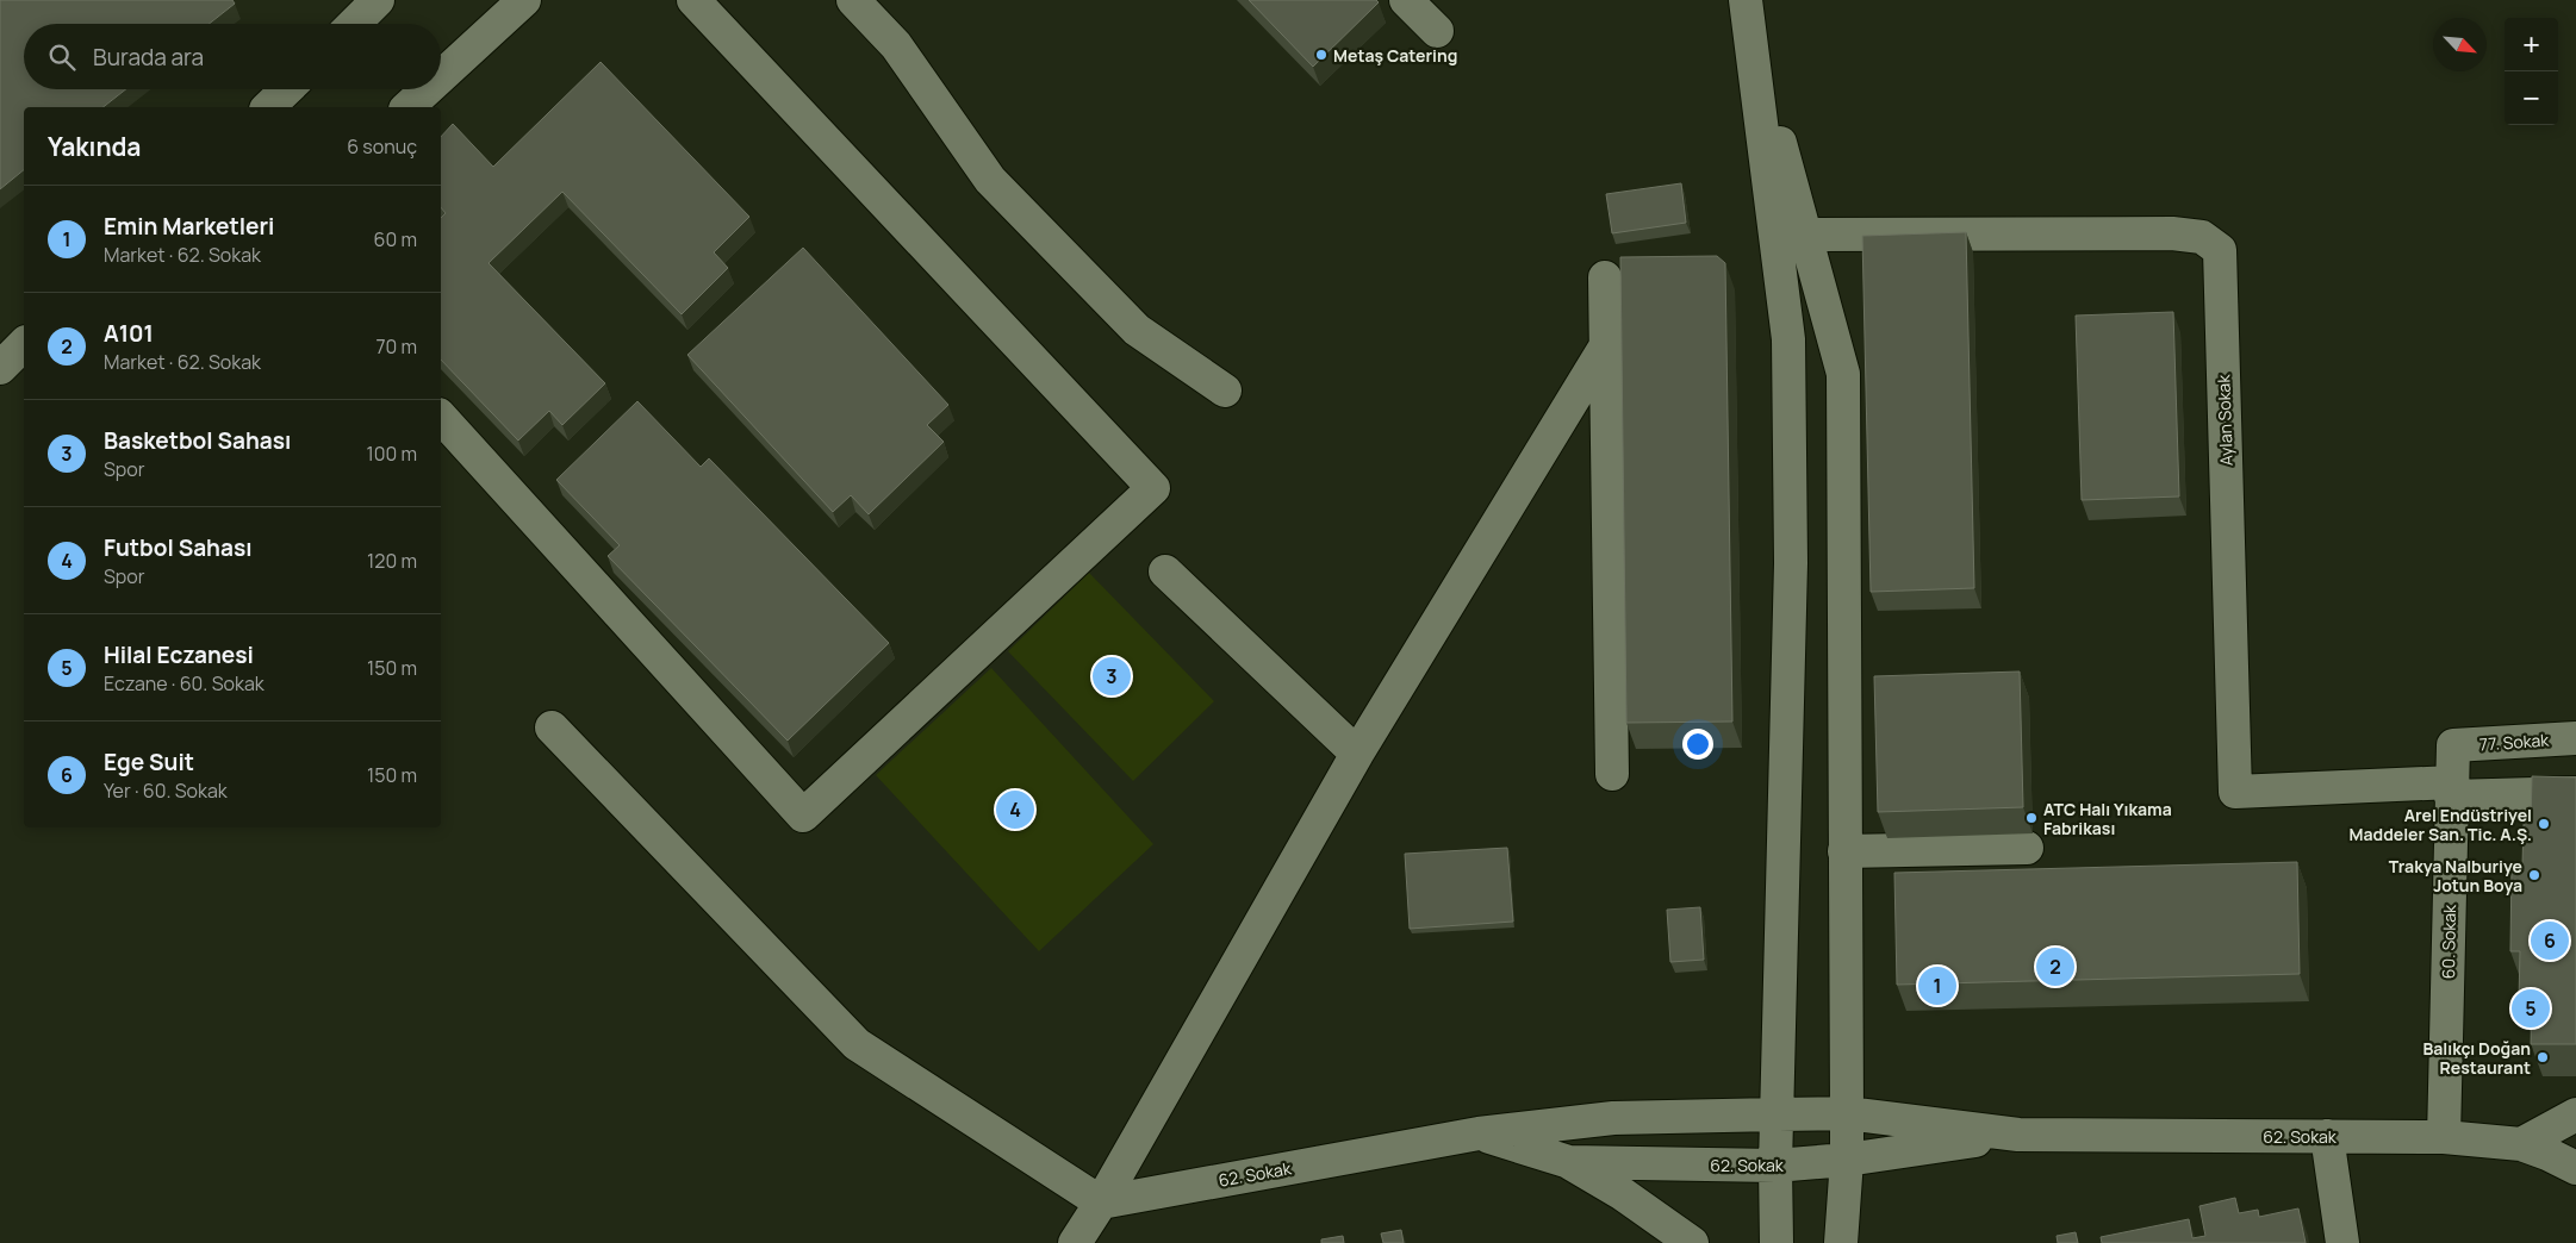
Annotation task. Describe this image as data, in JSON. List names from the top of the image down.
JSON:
{
  "streets": {
    "street": [
      "Aylan Sokak",
      "77. Sokak",
      "60. Sokak",
      "62. Sokak"
    ]
  },
  "crossings": [
    ["Aylan Sokak", "60. Sokak"],
    ["77. Sokak", "60. Sokak"],
    ["60. Sokak", "62. Sokak"]
  ],
  "places": [
    "Metaş Catering",
    "ATC Halı Yıkama Fabrikası",
    "Arel Endüstriyel Maddeler San. Tic. A.Ş.",
    "Trakya Nalburiye Jotun Boya",
    "Balıkçı Doğan Restaurant"
  ],
  "north": "bottom right",
  "page": {
    "map_buttons": ["+", "−"],
    "search": "Burada ara",
    "heading": ["Yakında", "6 sonuç"],
    "list": [
      {
        "mark": "1",
        "name": "Emin Marketleri",
        "note": "Market · 62. Sokak",
        "value": "60 m"
      },
      {
        "mark": "2",
        "name": "A101",
        "note": "Market · 62. Sokak",
        "value": "70 m"
      },
      {
        "mark": "3",
        "name": "Basketbol Sahası",
        "note": "Spor",
        "value": "100 m"
      },
      {
        "mark": "4",
        "name": "Futbol Sahası",
        "note": "Spor",
        "value": "120 m"
      },
      {
        "mark": "5",
        "name": "Hilal Eczanesi",
        "note": "Eczane · 60. Sokak",
        "value": "150 m"
      },
      {
        "mark": "6",
        "name": "Ege Suit",
        "note": "Yer · 60. Sokak",
        "value": "150 m"
      }
    ],
    "pins": [
      "3",
      "4",
      "6",
      "2",
      "1",
      "5"
    ]
  }
}
